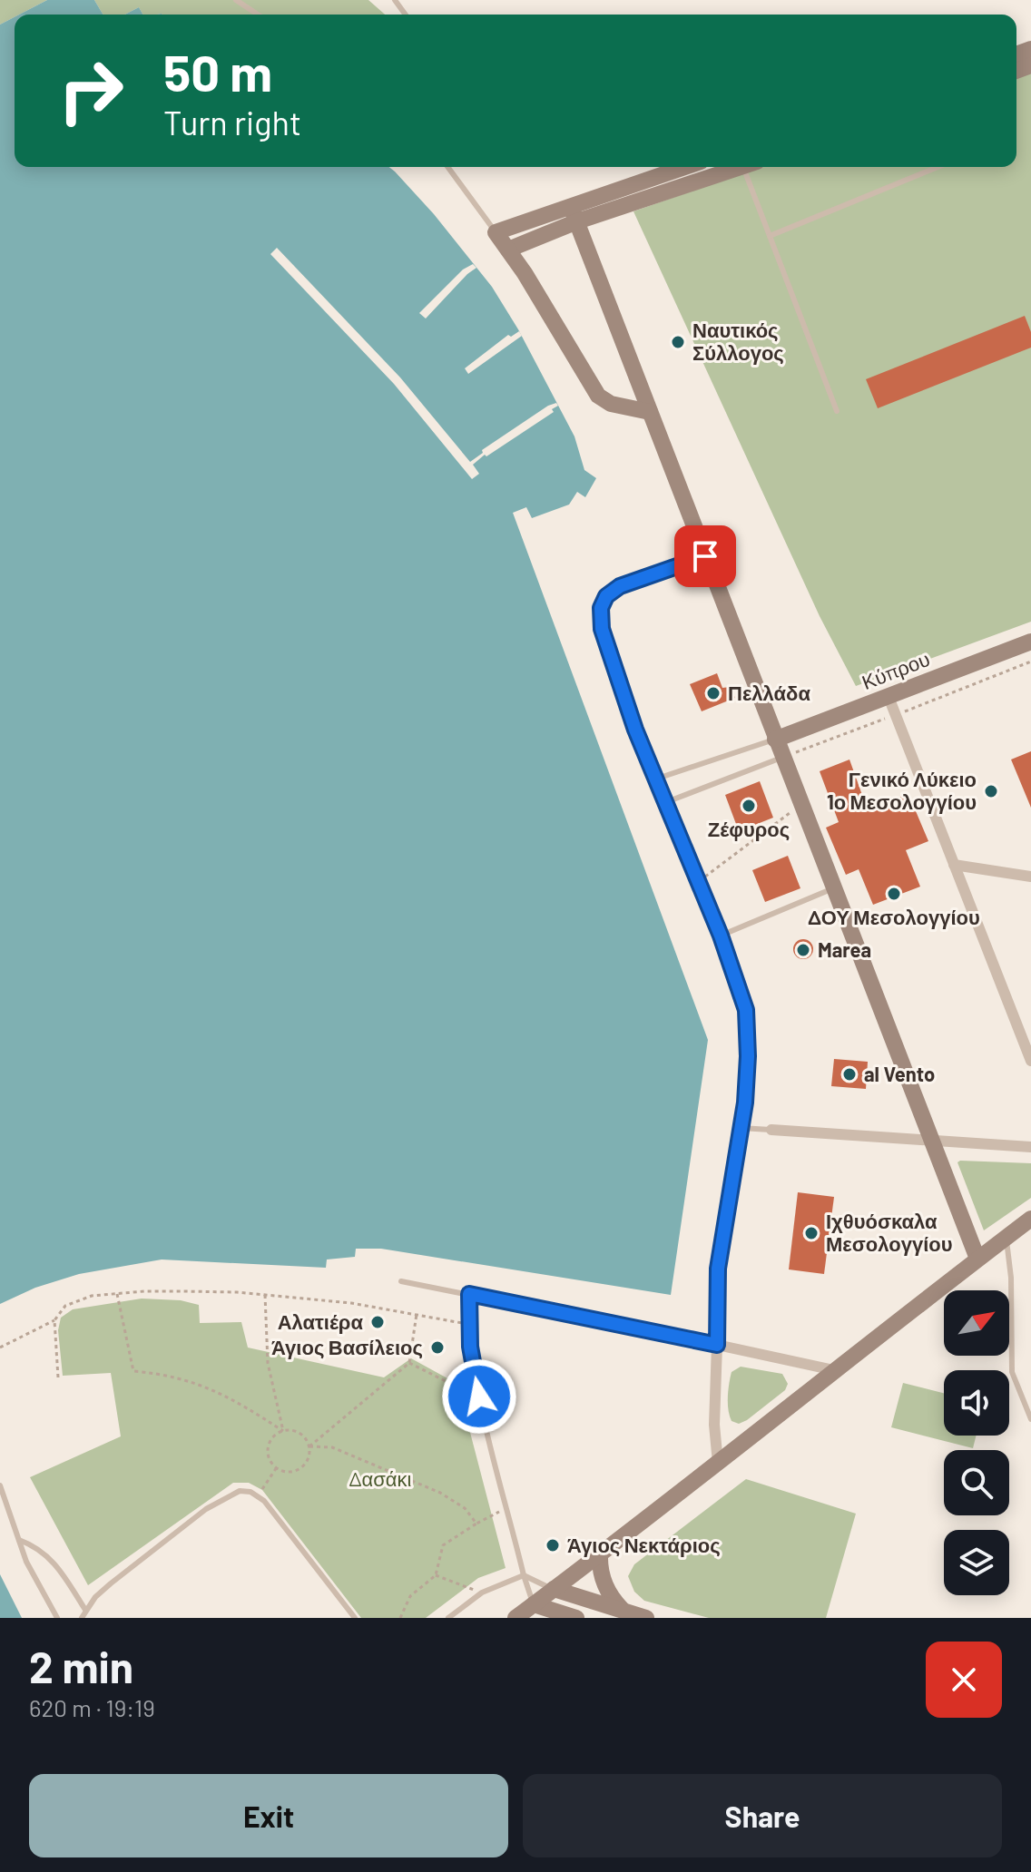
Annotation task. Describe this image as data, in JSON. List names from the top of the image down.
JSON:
{
  "streets": {
    "main road": ["Κύπρου"]
  },
  "parks": ["Δασάκι"],
  "places": [
    "Ναυτικός Σύλλογος",
    "Πελλάδα",
    "Γενικό Λύκειο 1ο Μεσολογγίου",
    "Ζέφυρος",
    "ΔΟΥ Μεσολογγίου",
    "Marea",
    "al Vento",
    "Ιχθυόσκαλα Μεσολογγίου",
    "Αλατιέρα",
    "Άγιος Βασίλειος",
    "Άγιος Νεκτάριος"
  ],
  "north": "top right",
  "page": {
    "turn": ["50 m", "Turn right"],
    "heading": ["2 min", "620 m · 19:19"],
    "buttons": ["Exit", "Share"]
  }
}
